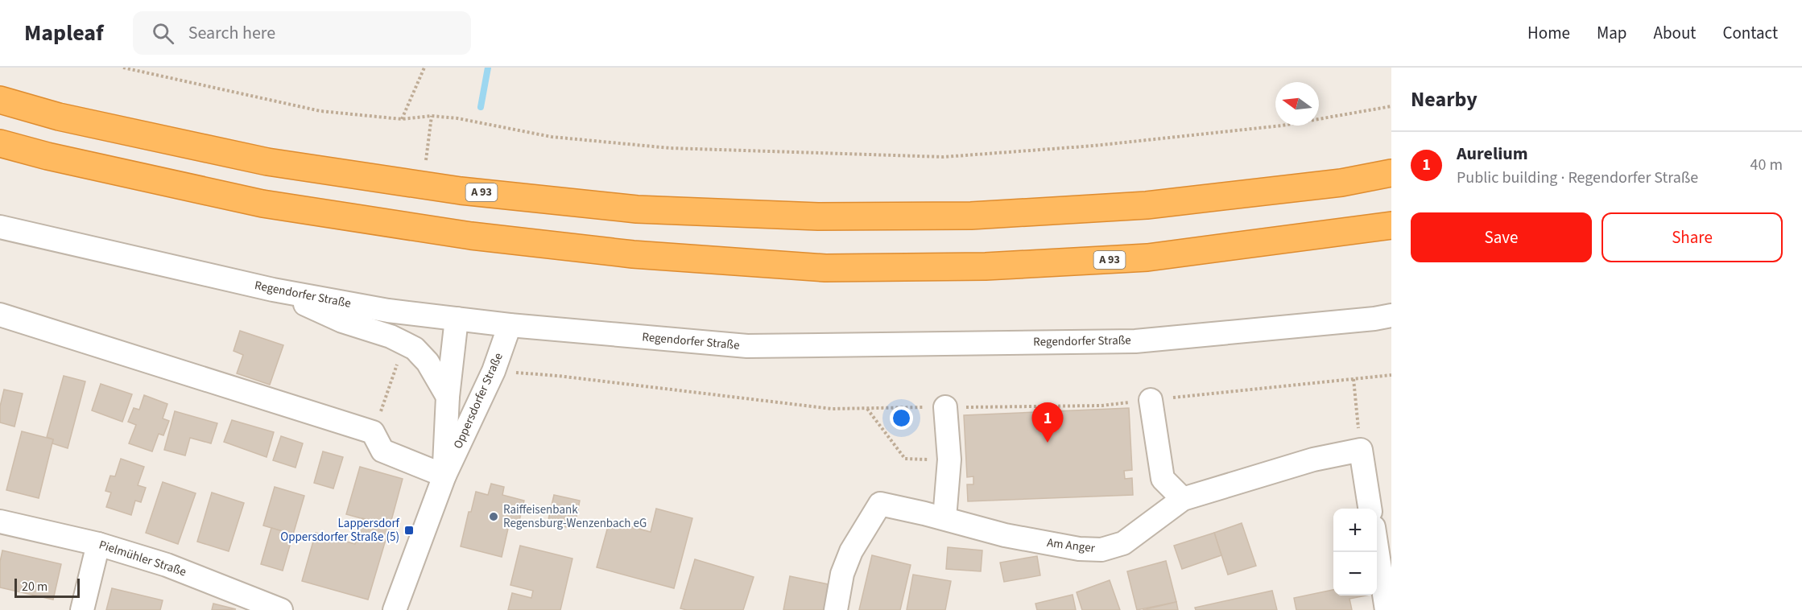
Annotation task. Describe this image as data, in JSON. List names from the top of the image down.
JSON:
{
  "streets": {
    "highway": ["A 93"],
    "street": [
      "Regendorfer Straße",
      "Oppersdorfer Straße",
      "Am Anger",
      "Pielmühler Straße"
    ]
  },
  "crossings": [
    ["Regendorfer Straße", "Oppersdorfer Straße"]
  ],
  "places": {
    "other": ["Raiffeisenbank Regensburg-Wenzenbach eG"],
    "transit": ["Lappersdorf Oppersdorfer Straße (5)"]
  },
  "scale_bar": "20 m",
  "north": "left",
  "page": {
    "header": "Mapleaf",
    "search": "Search here",
    "nav": [
      "Home",
      "Map",
      "About",
      "Contact"
    ],
    "heading": "Nearby",
    "list": [
      {
        "mark": "1",
        "name": "Aurelium",
        "note": "Public building · Regendorfer Straße",
        "value": "40 m"
      }
    ],
    "buttons": ["Save", "Share"],
    "pins": "1",
    "map_buttons": ["+", "−"],
    "scale": "20 m"
  }
}
